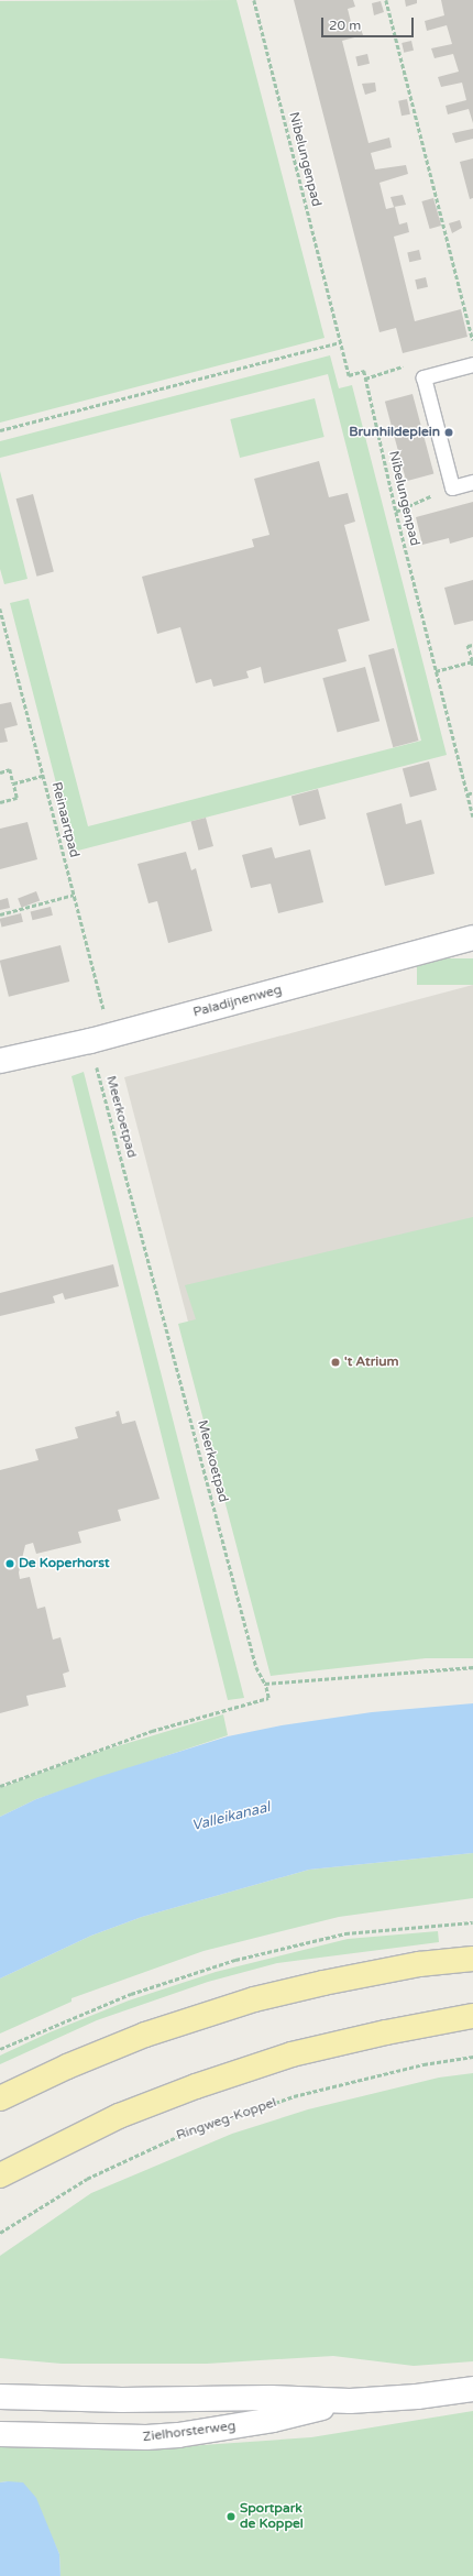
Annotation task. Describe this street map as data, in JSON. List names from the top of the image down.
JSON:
{
  "streets": {
    "main road": ["Paladijnenweg", "Zielhorsterweg"],
    "path": [
      "Nibelungenpad",
      "Reinaartpad",
      "Meerkoetpad",
      "Ringweg-Koppel"
    ]
  },
  "crossings": [
    ["Reinaartpad", "Paladijnenweg"],
    ["Reinaartpad", "Meerkoetpad"],
    ["Paladijnenweg", "Meerkoetpad"]
  ],
  "water": ["Valleikanaal"],
  "places": [
    "Brunhildeplein",
    "'t Atrium",
    "De Koperhorst",
    "Sportpark de Koppel"
  ],
  "scale_bar": "20 m"
}
